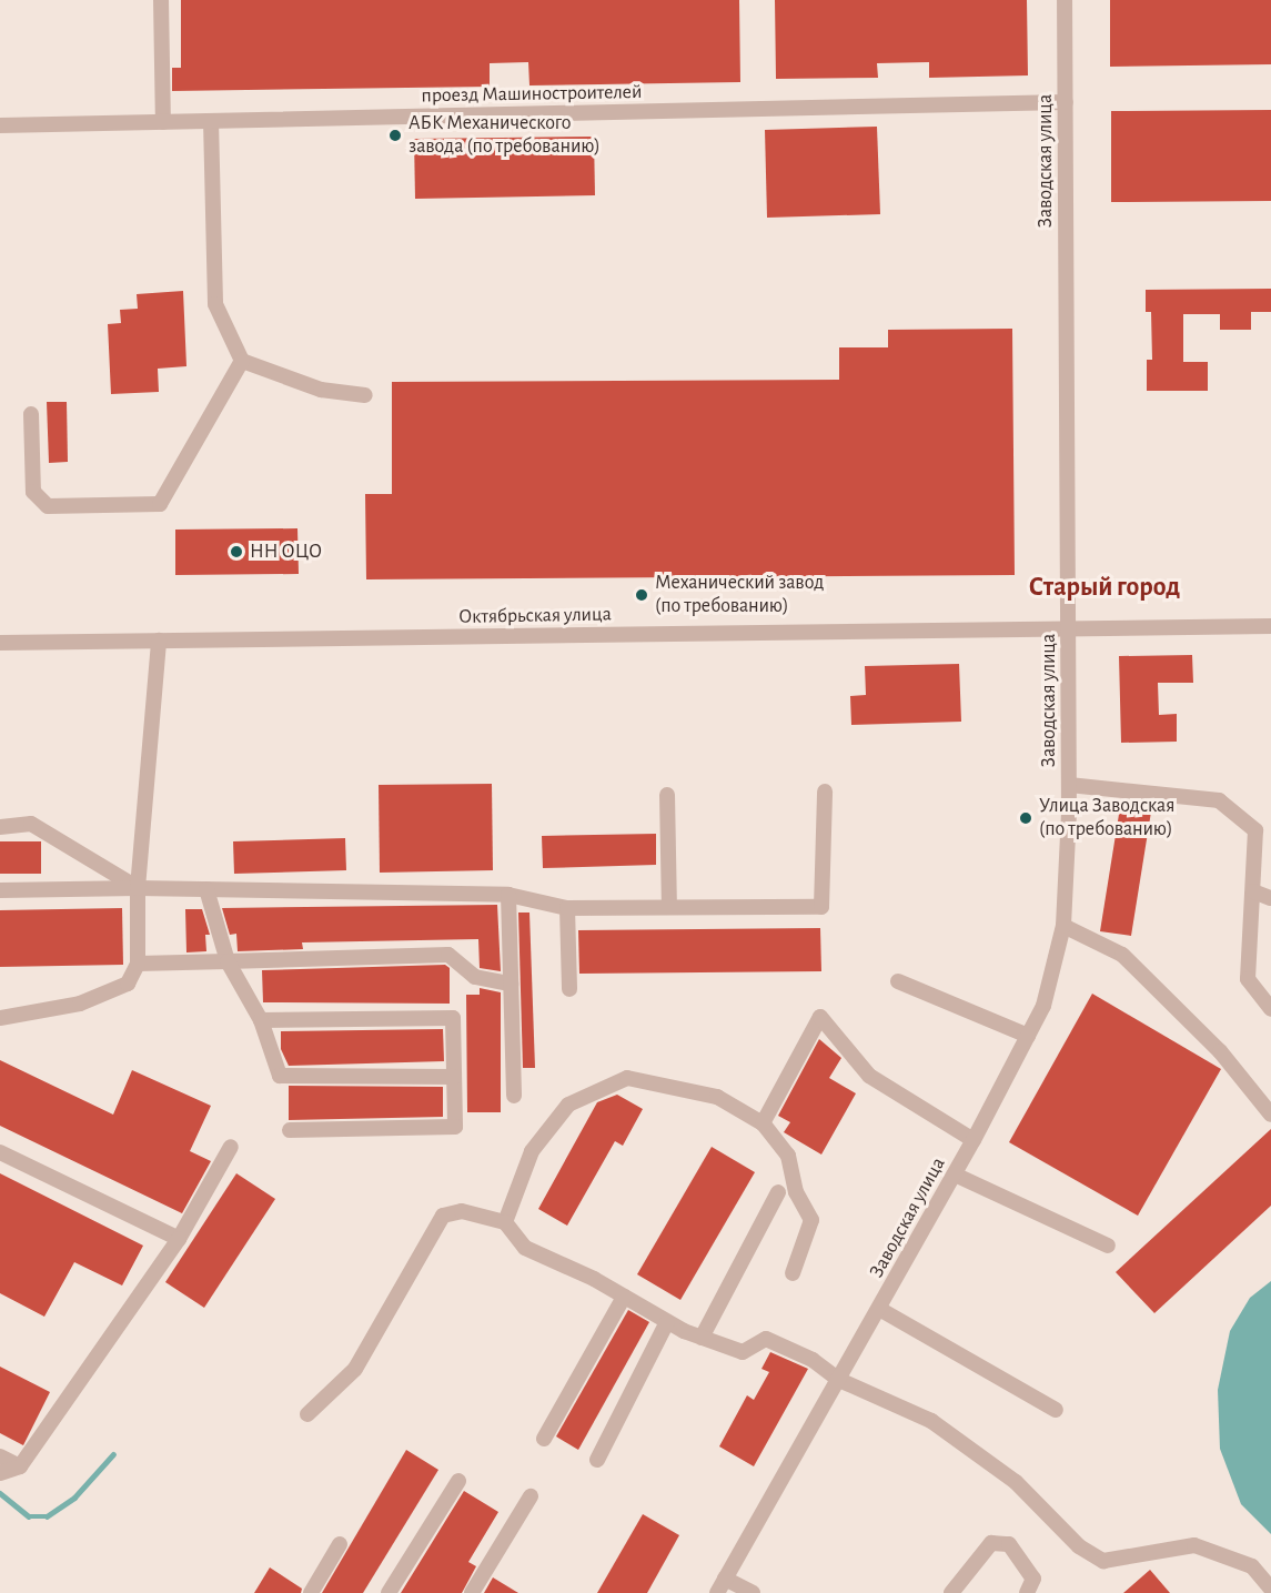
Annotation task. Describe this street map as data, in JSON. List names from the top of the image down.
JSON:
{
  "streets": {
    "street": ["проезд Машиностроителей", "Заводская улица", "Октябрьская улица"]
  },
  "crossings": [
    ["проезд Машиностроителей", "Заводская улица"],
    ["Заводская улица", "Октябрьская улица"]
  ],
  "districts": ["Старый город"],
  "places": [
    "АБК Механического завода (по требованию)",
    "НН ОЦО",
    "Механический завод (по требованию)",
    "Улица Заводская (по требованию)"
  ]
}
